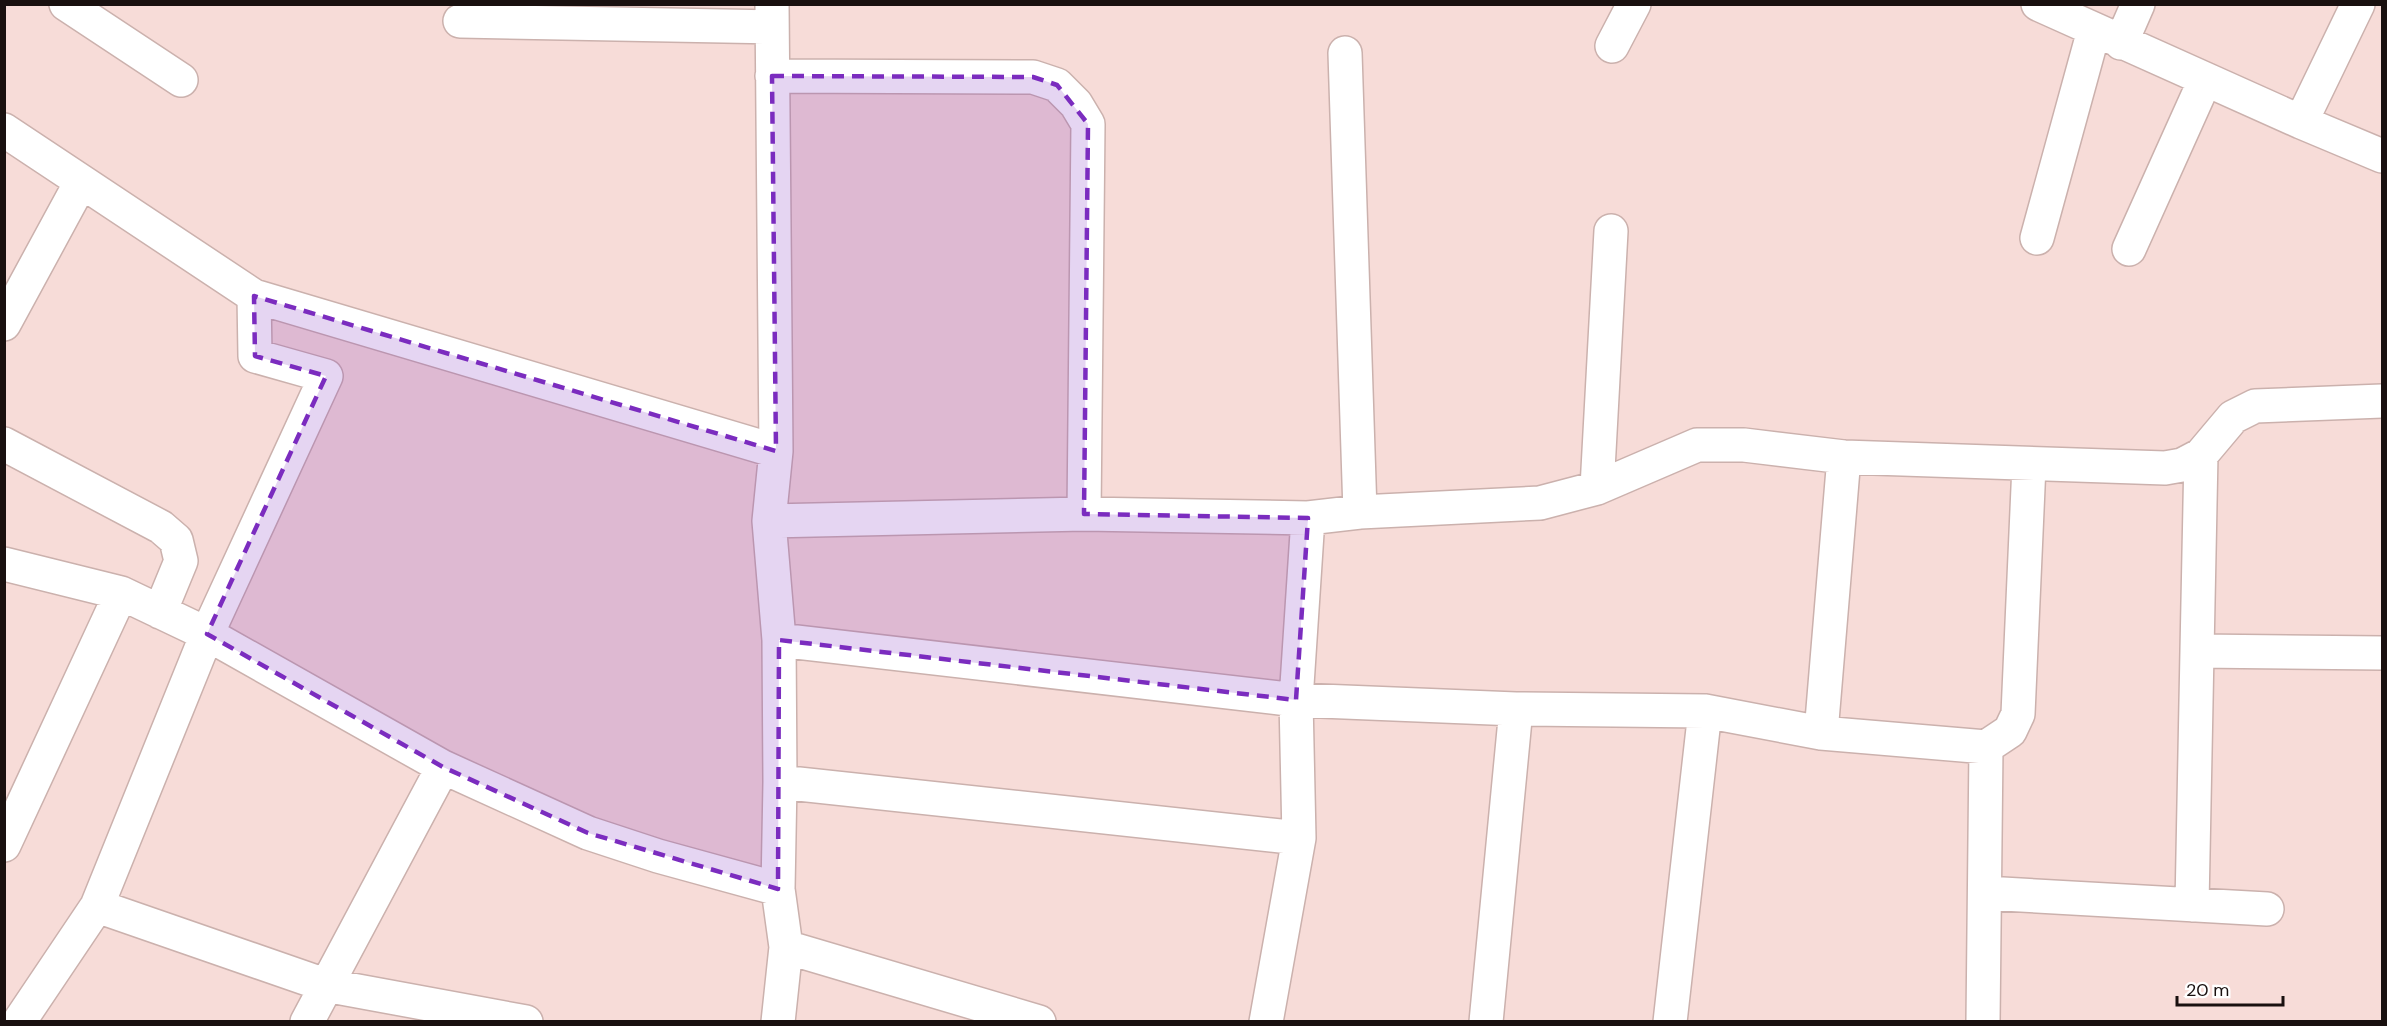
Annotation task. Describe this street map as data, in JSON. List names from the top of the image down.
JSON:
{
  "scale_bar": "20 m"
}
